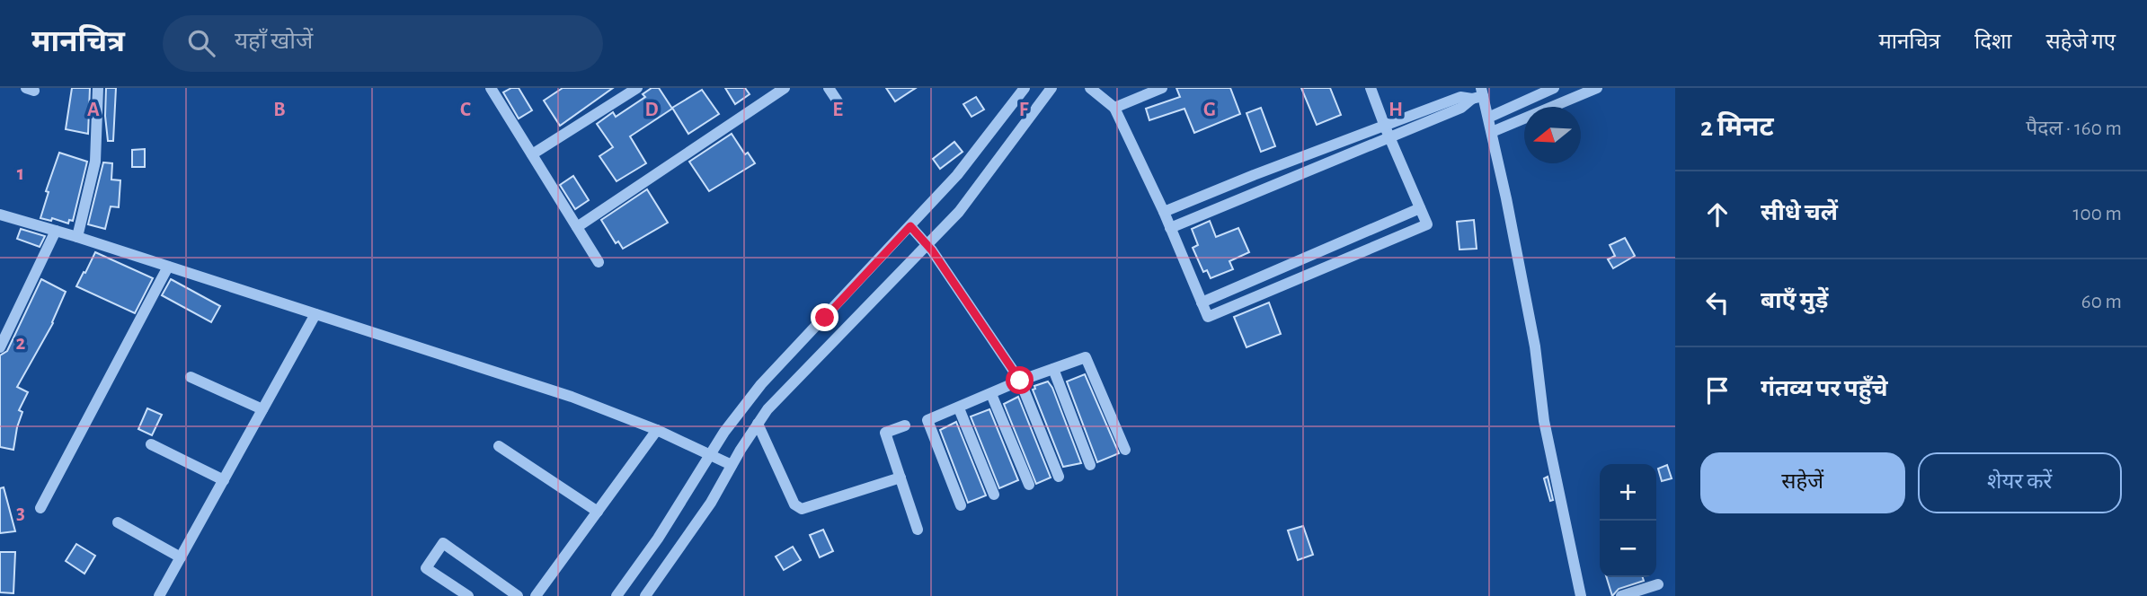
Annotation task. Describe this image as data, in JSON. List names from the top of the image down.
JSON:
{
  "north": "left",
  "page": {
    "header": "मानचित्र",
    "search": "यहाँ खोजें",
    "nav": ["मानचित्र", "दिशा", "सहेजे गए"],
    "heading": ["2 मिनट", "पैदल · 160 m"],
    "list": [
      ["सीधे चलें", "100 m"],
      ["बाएँ मुड़ें", "60 m"],
      "गंतव्य पर पहुँचे"
    ],
    "buttons": ["सहेजें", "शेयर करें"],
    "map_buttons": ["+", "−"]
  },
  "grid": {
    "columns": [
      "A",
      "B",
      "C",
      "D",
      "E",
      "F",
      "G",
      "H"
    ],
    "rows": ["1", "2", "3"]
  }
}
